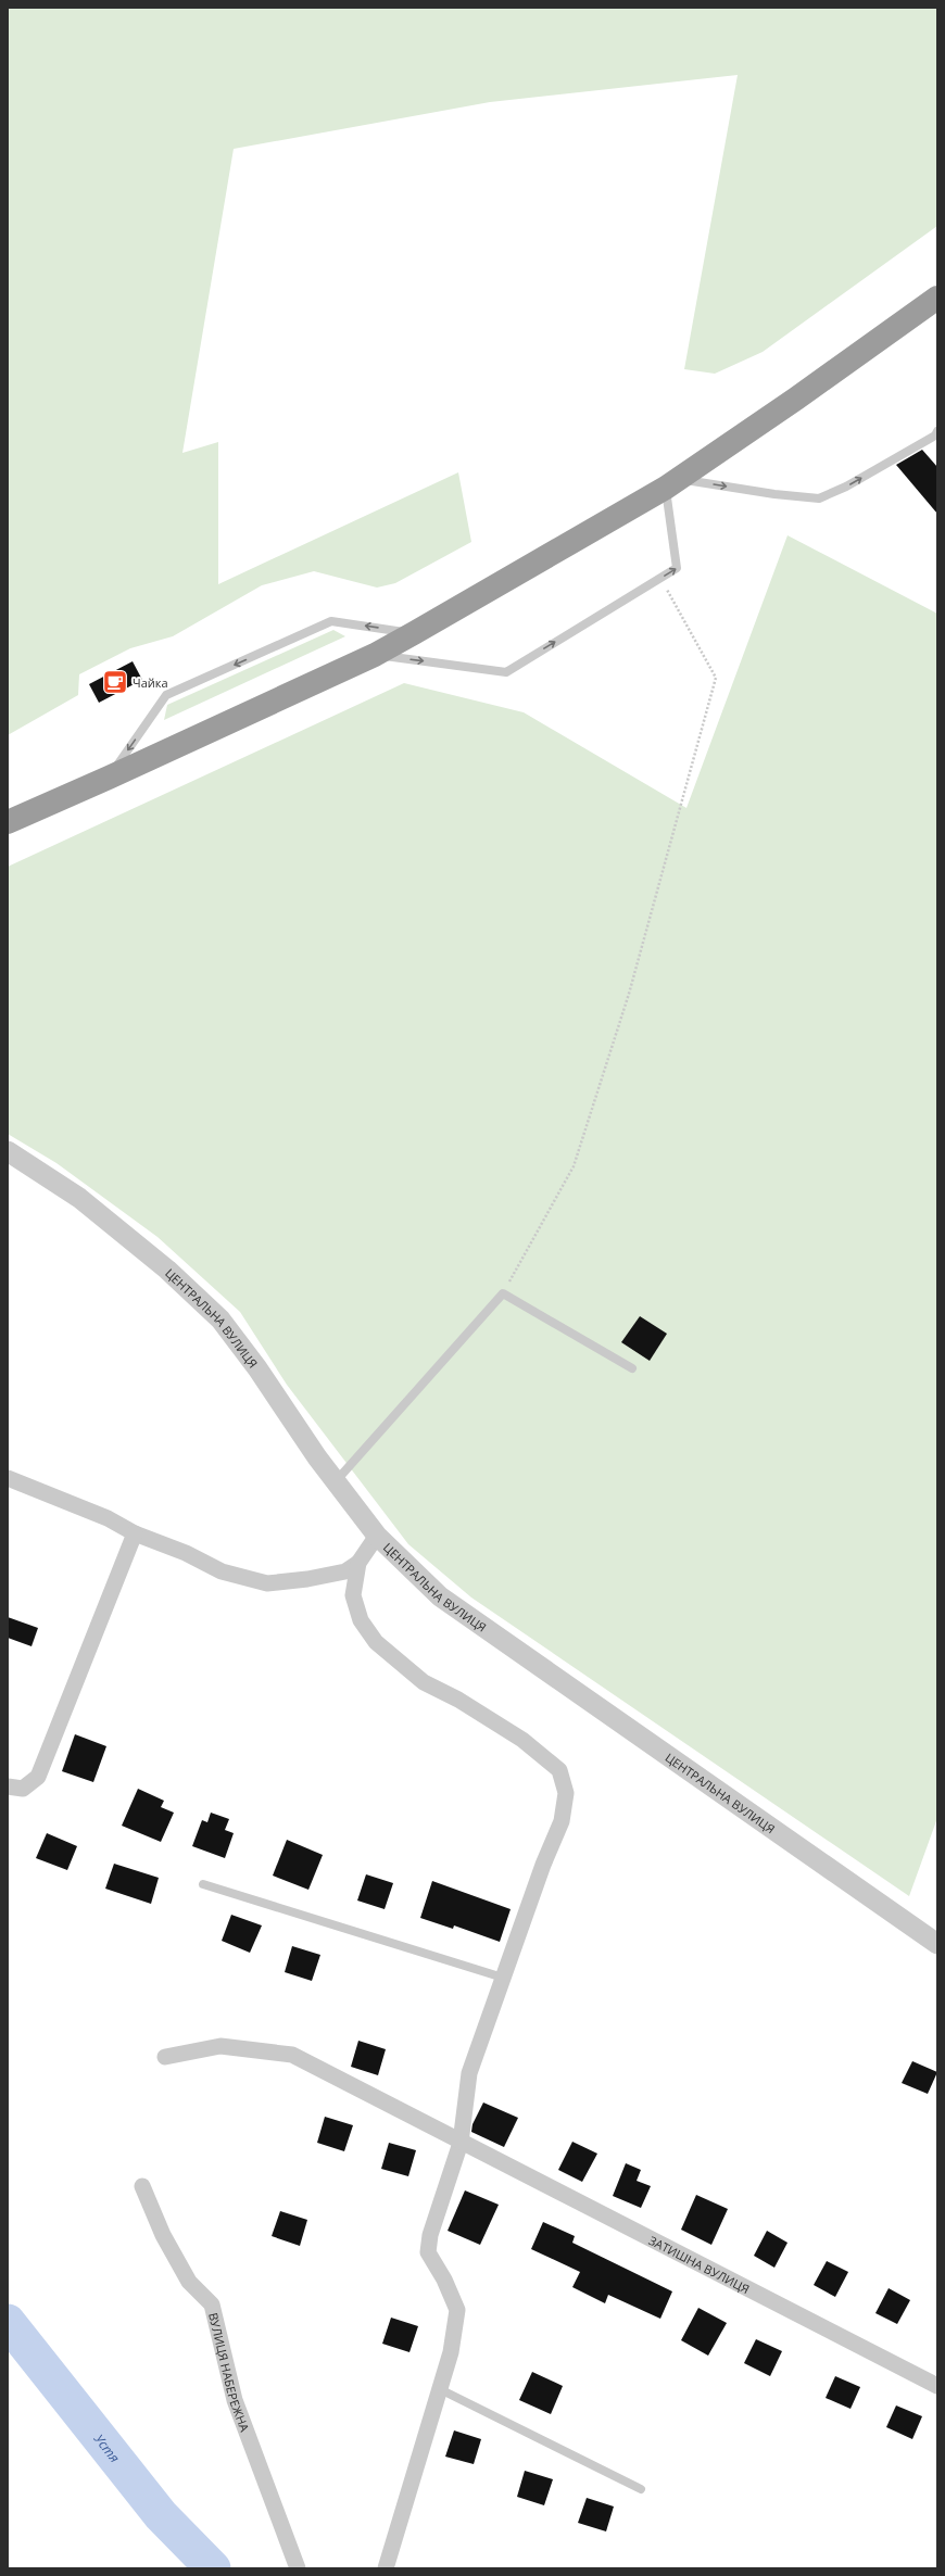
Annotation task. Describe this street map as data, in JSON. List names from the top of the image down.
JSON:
{
  "streets": {
    "street": ["ЦЕНТРАЛЬНА ВУЛИЦЯ", "ЗАТИШНА ВУЛИЦЯ", "ВУЛИЦЯ НАБЕРЕЖНА"]
  },
  "water": ["Устя"],
  "places": {
    "cafe": ["Чайка"]
  }
}
